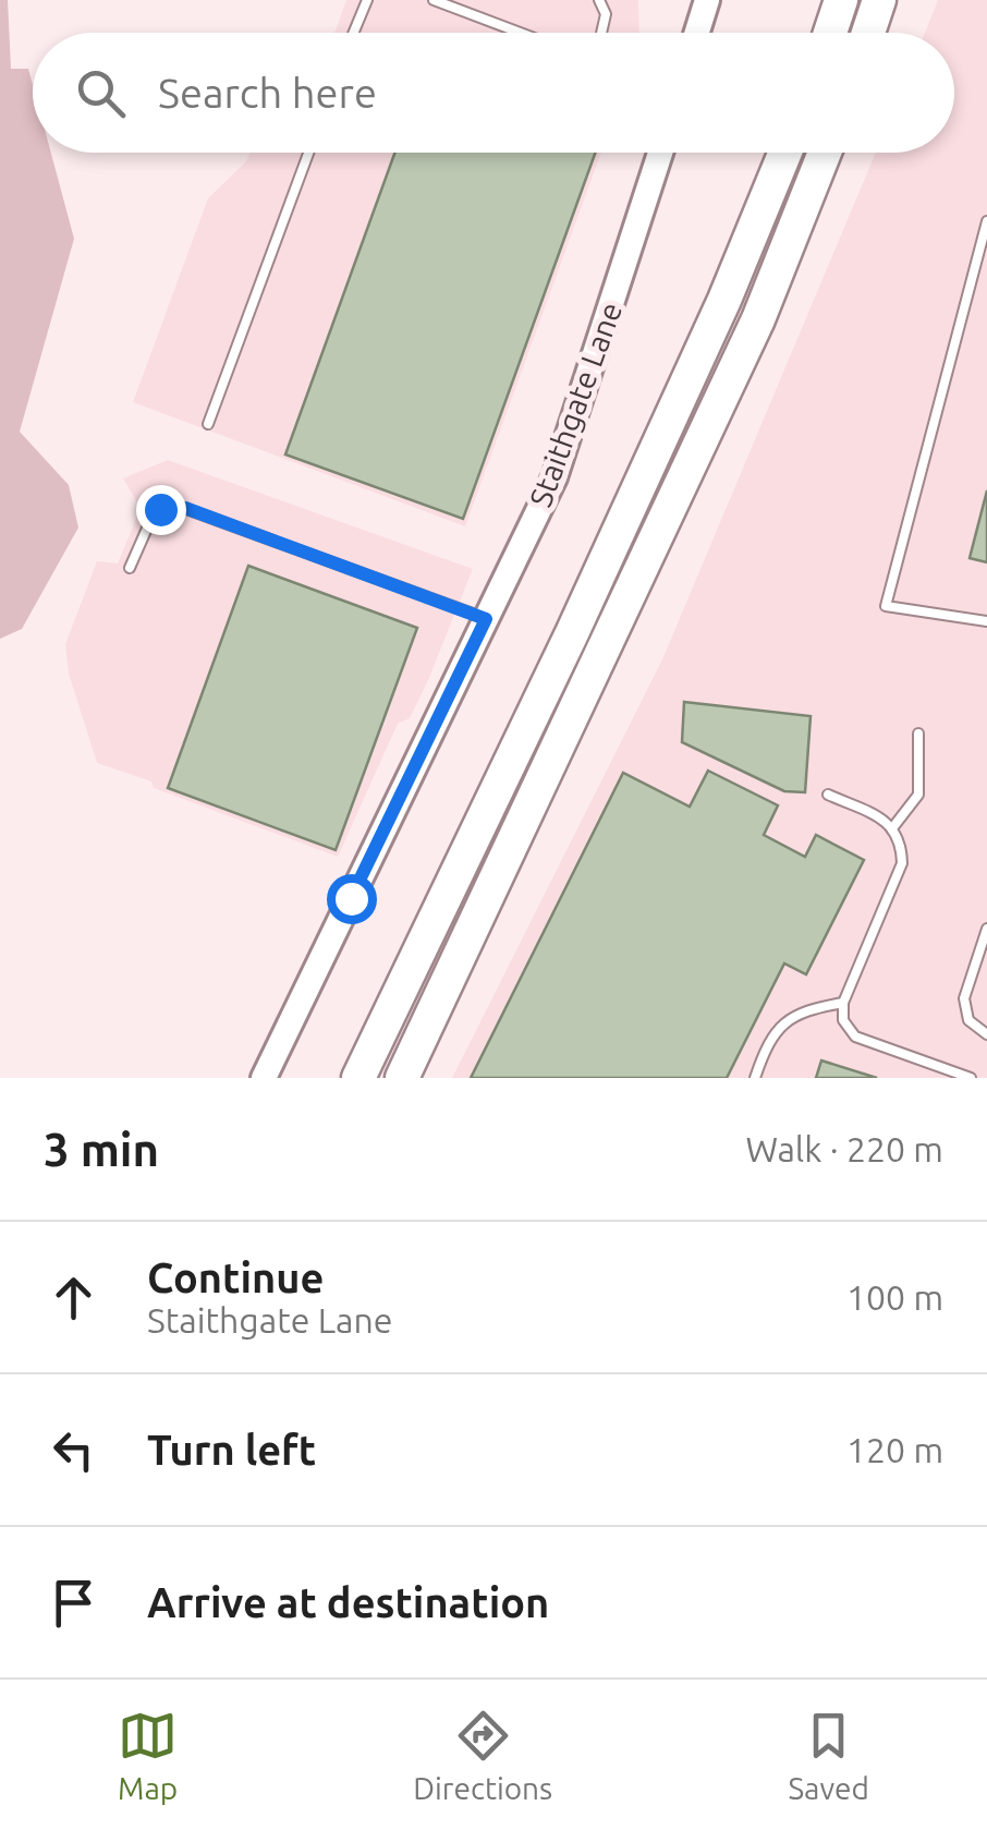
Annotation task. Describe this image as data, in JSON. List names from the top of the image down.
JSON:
{
  "streets": {
    "street": ["Staithgate Lane"]
  },
  "page": {
    "search": "Search here",
    "heading": ["3 min", "Walk · 220 m"],
    "list": [
      ["Continue", "Staithgate Lane", "100 m"],
      ["Turn left", "120 m"],
      "Arrive at destination"
    ],
    "nav": ["Map", "Directions", "Saved"]
  }
}
